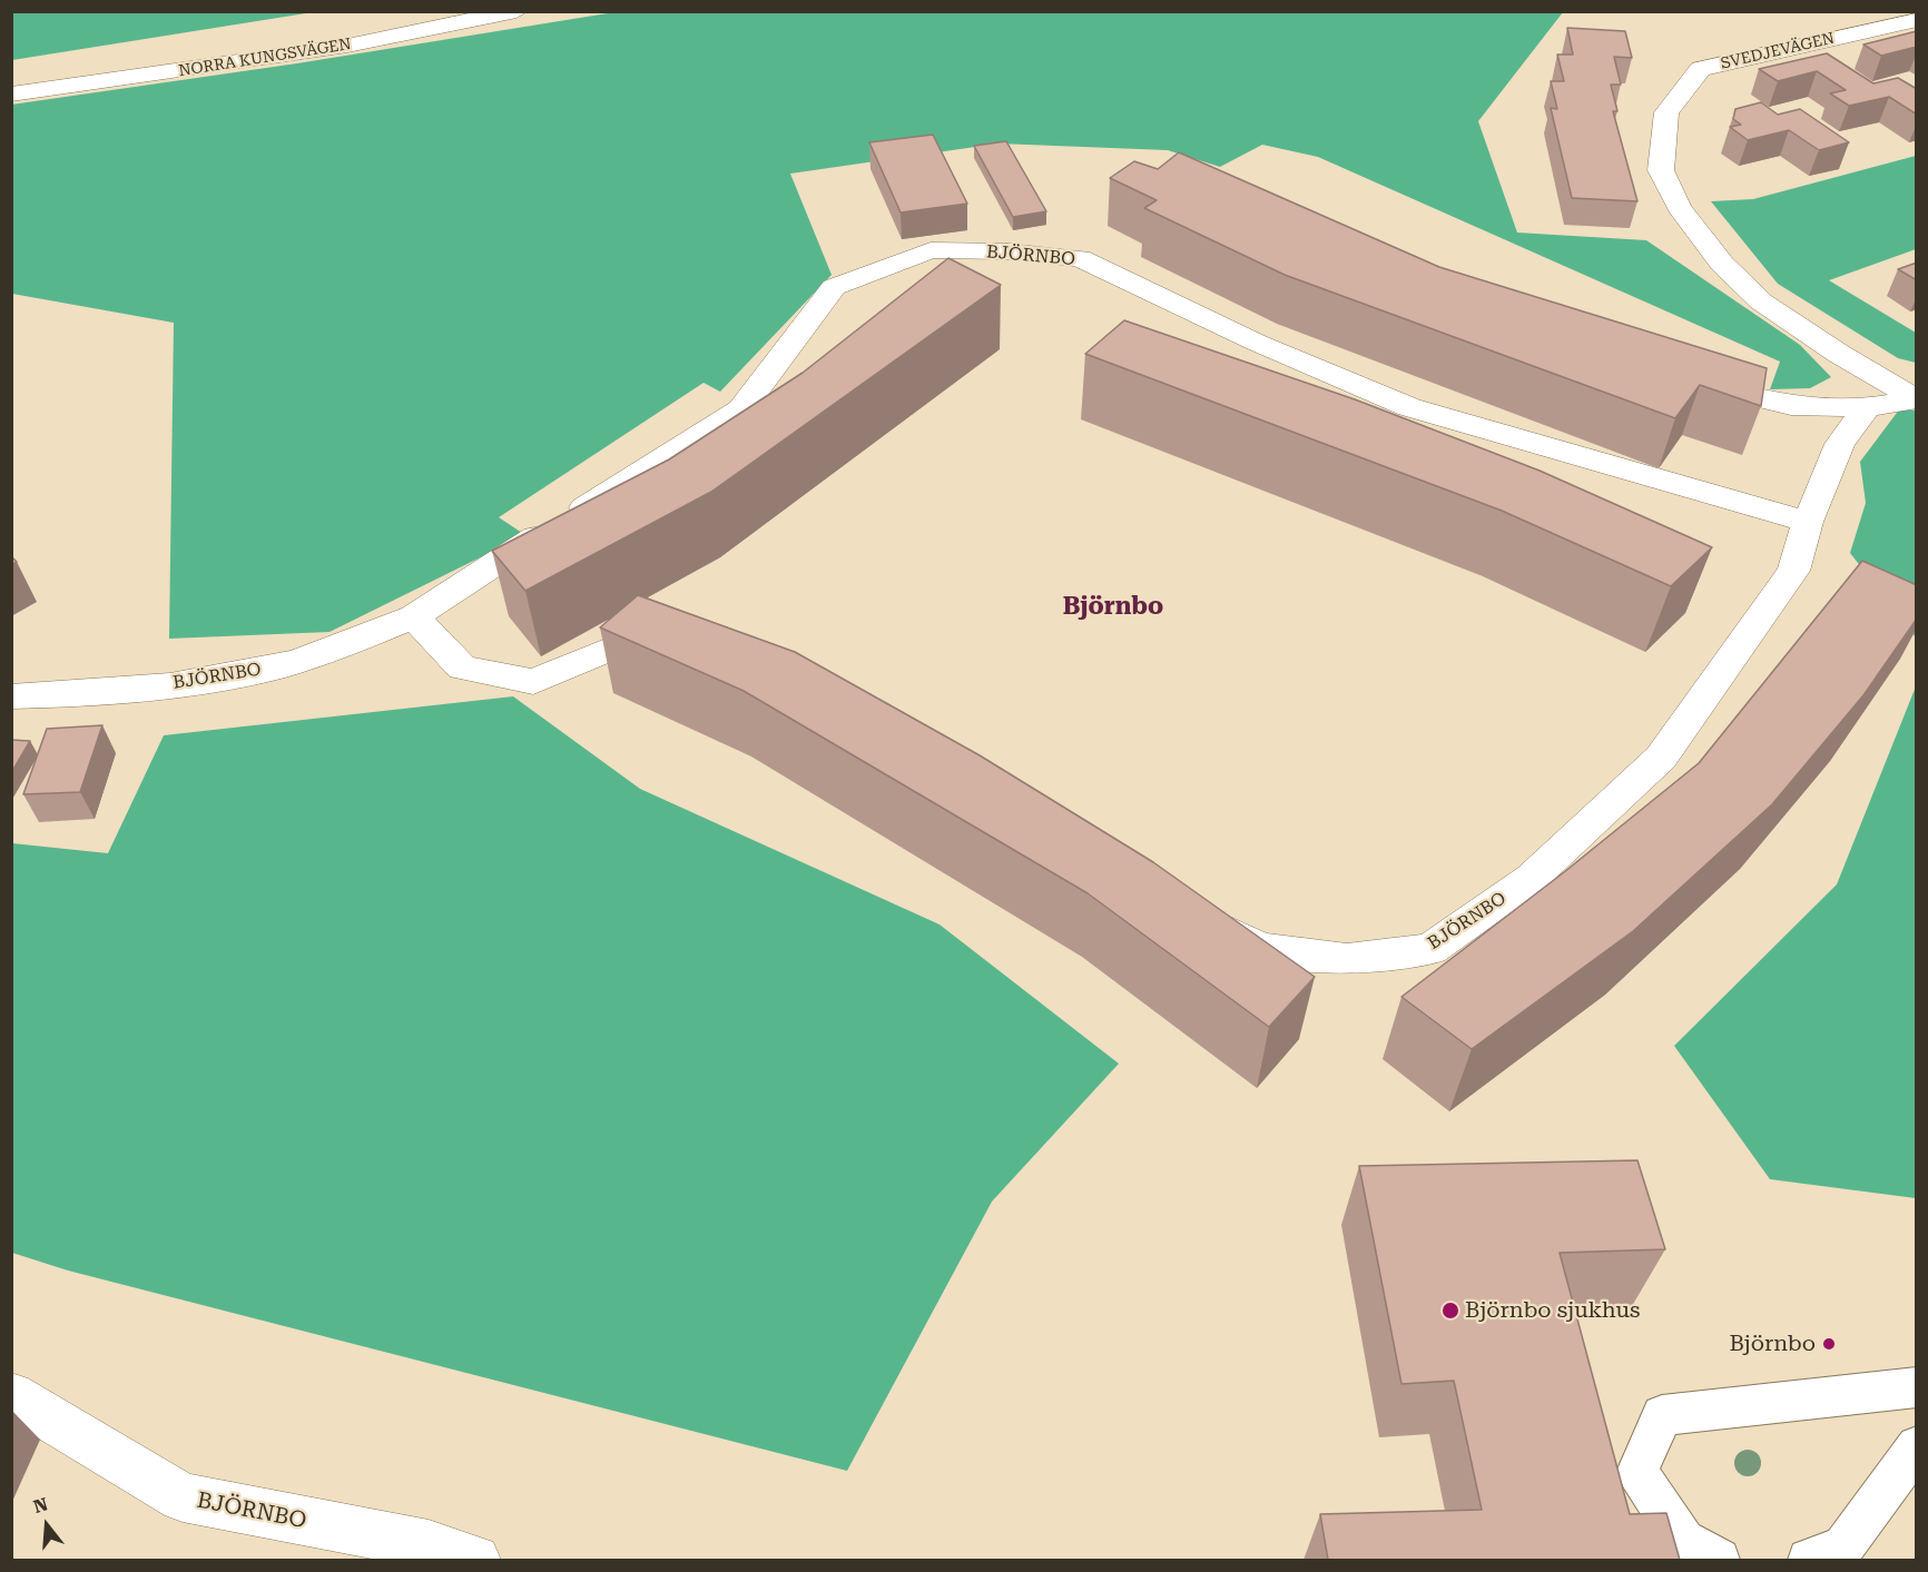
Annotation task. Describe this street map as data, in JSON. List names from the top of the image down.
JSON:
{
  "streets": {
    "street": ["SVEDJEVÄGEN", "NORRA KUNGSVÄGEN", "BJÖRNBO"]
  },
  "districts": ["Björnbo"],
  "places": ["Björnbo sjukhus", "Björnbo"],
  "north": "top"
}
